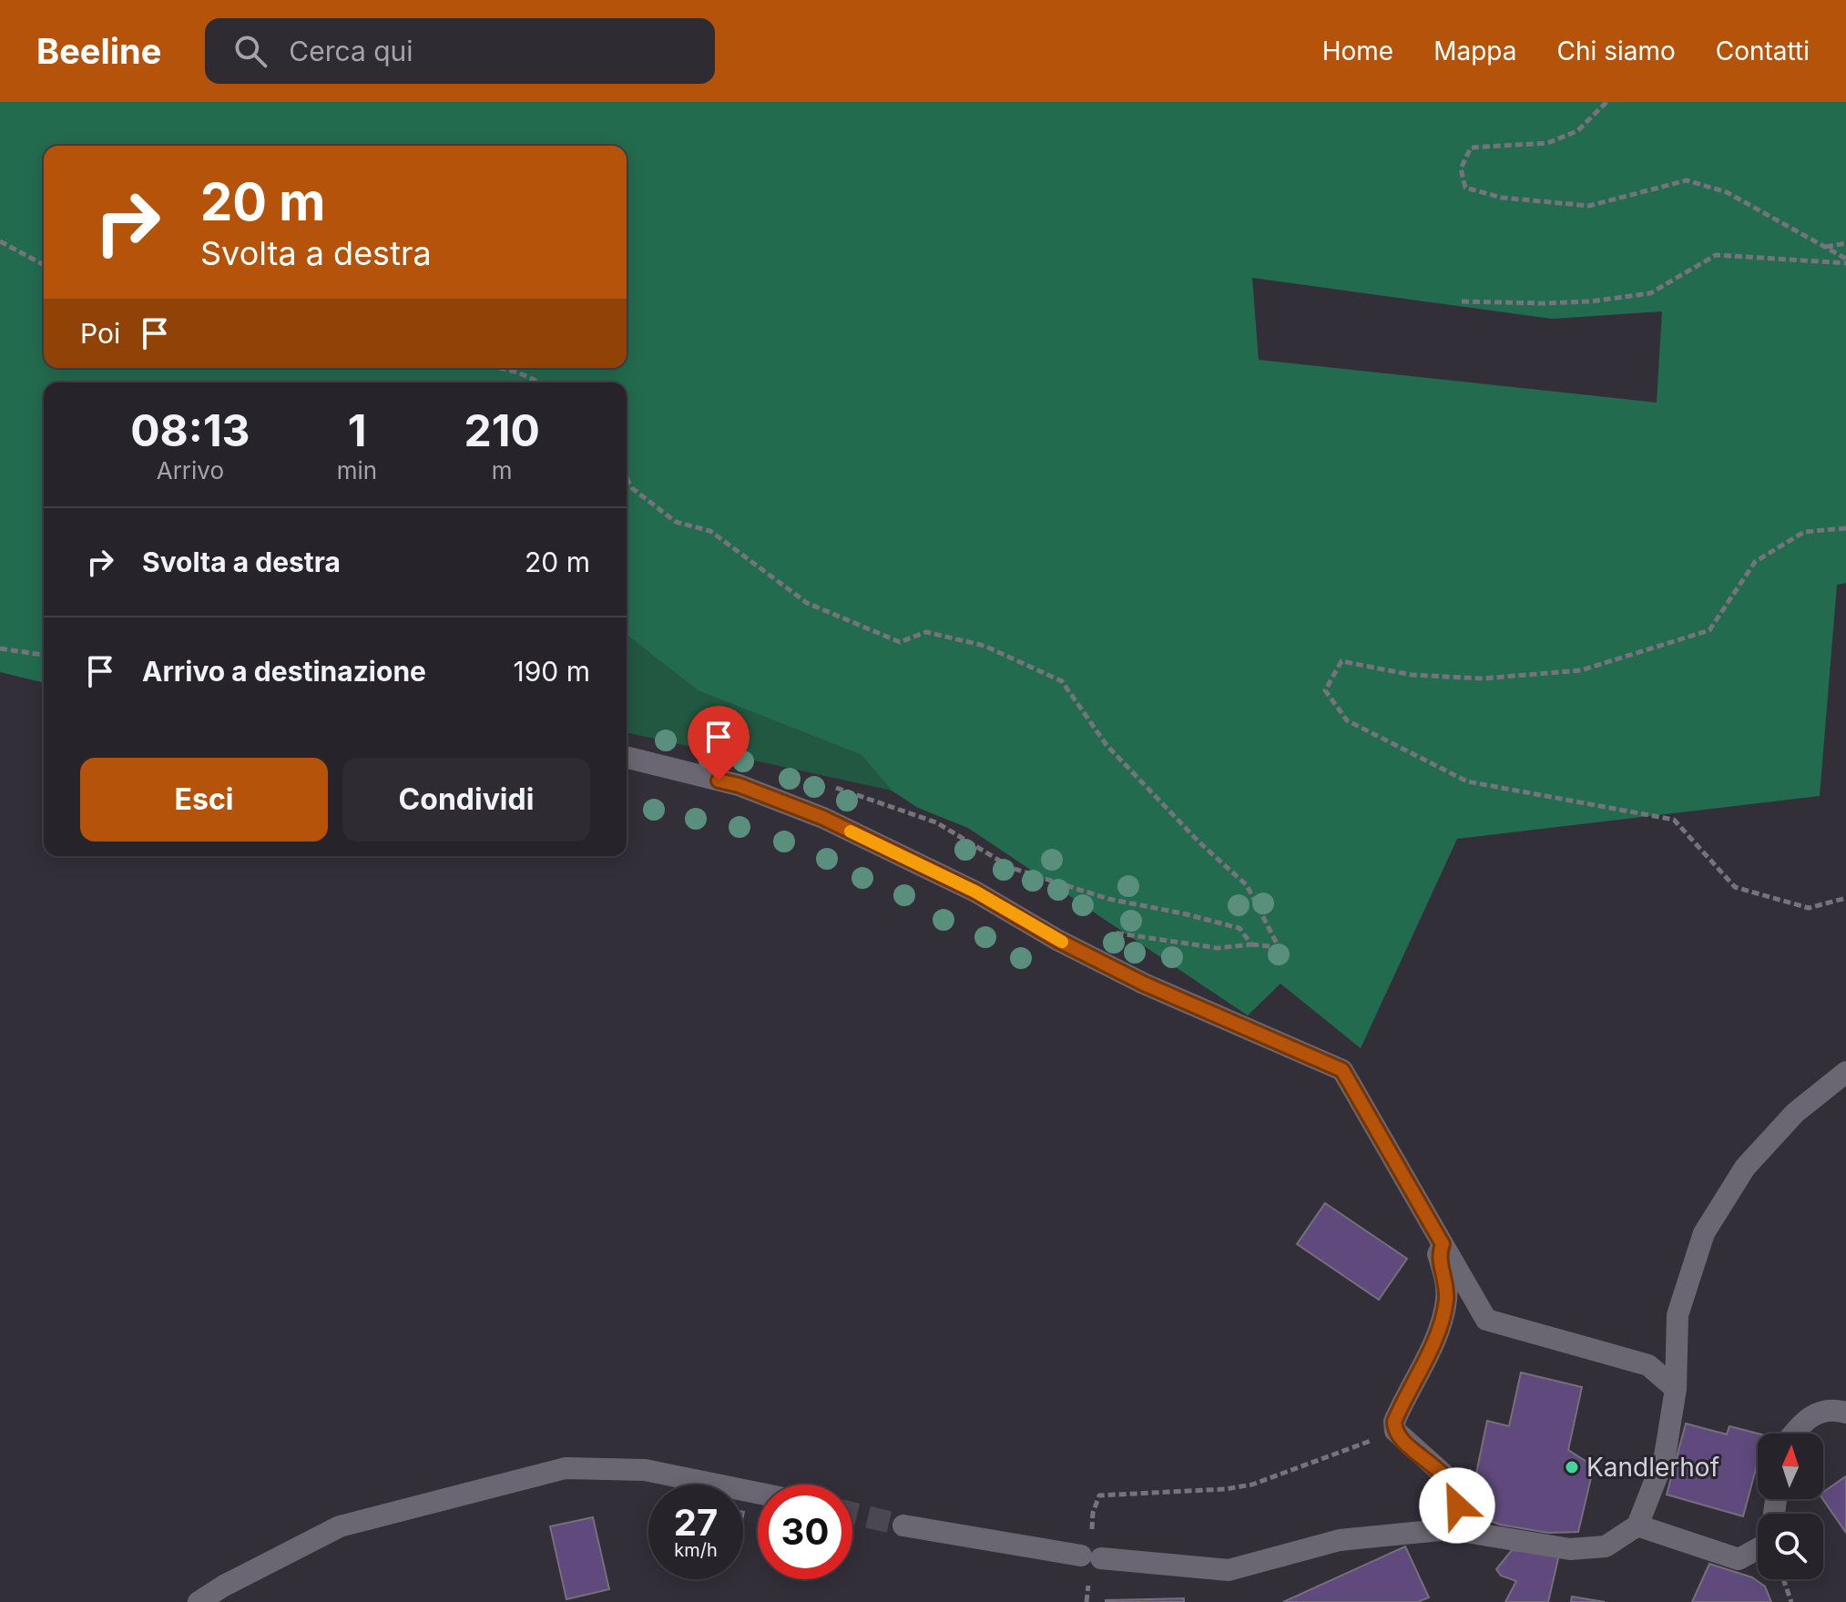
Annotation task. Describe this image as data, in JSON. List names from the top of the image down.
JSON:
{
  "places": ["Kandlerhof"],
  "north": "top",
  "page": {
    "header": "Beeline",
    "search": "Cerca qui",
    "nav": [
      "Home",
      "Mappa",
      "Chi siamo",
      "Contatti"
    ],
    "turn": ["20 m", "Svolta a destra"],
    "then": "Poi",
    "eta": [
      "08:13",
      "Arrivo",
      "1",
      "min",
      "210",
      "m"
    ],
    "list": [
      {
        "name": "Svolta a destra",
        "value": "20 m"
      },
      {
        "name": "Arrivo a destinazione",
        "value": "190 m"
      }
    ],
    "buttons": ["Esci", "Condividi"],
    "speed": "27 km/h",
    "limit": "30"
  }
}
